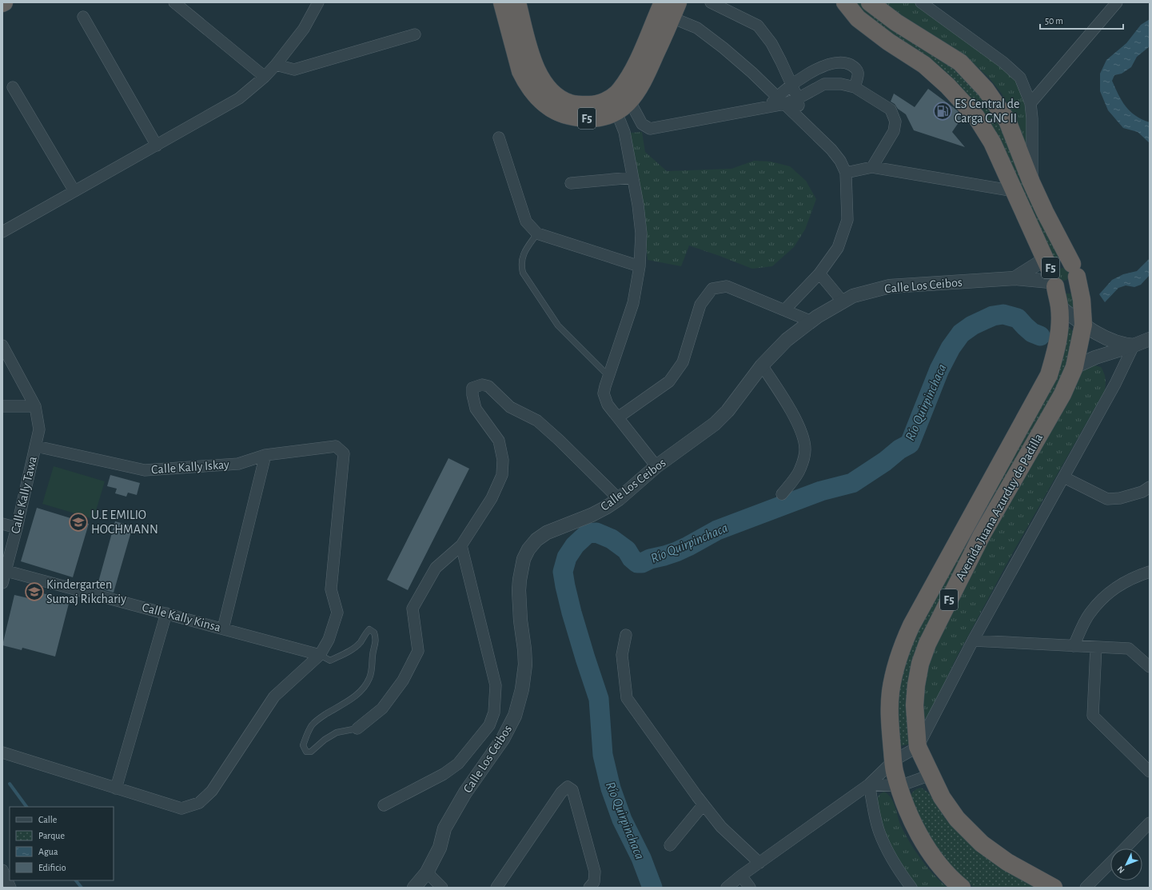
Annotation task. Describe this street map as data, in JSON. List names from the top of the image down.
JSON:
{
  "streets": {
    "highway": ["F5", "Avenida Juana Azurduy de Padilla"],
    "street": [
      "Calle Los Ceibos",
      "Calle Kally Iskay",
      "Calle Kally Tawa",
      "Calle Kally Kinsa"
    ]
  },
  "crossings": [
    ["F5", "Calle Los Ceibos"],
    ["F5", "Avenida Juana Azurduy de Padilla"],
    ["Calle Los Ceibos", "Avenida Juana Azurduy de Padilla"],
    ["Calle Kally Iskay", "Calle Kally Tawa"],
    ["Calle Kally Iskay", "Calle Kally Kinsa"],
    ["Calle Kally Tawa", "Calle Kally Kinsa"]
  ],
  "water": ["Río Quirpinchaca"],
  "places": {
    "fuel station": ["ES Central de Carga GNC II"],
    "school or university": ["U.E EMILIO HOCHMANN", "Kindergarten Sumaj Rikchariy"]
  },
  "legend": [
    "Calle",
    "Parque",
    "Agua",
    "Edificio"
  ],
  "scale_bar": "50 m",
  "north": "bottom left"
}
